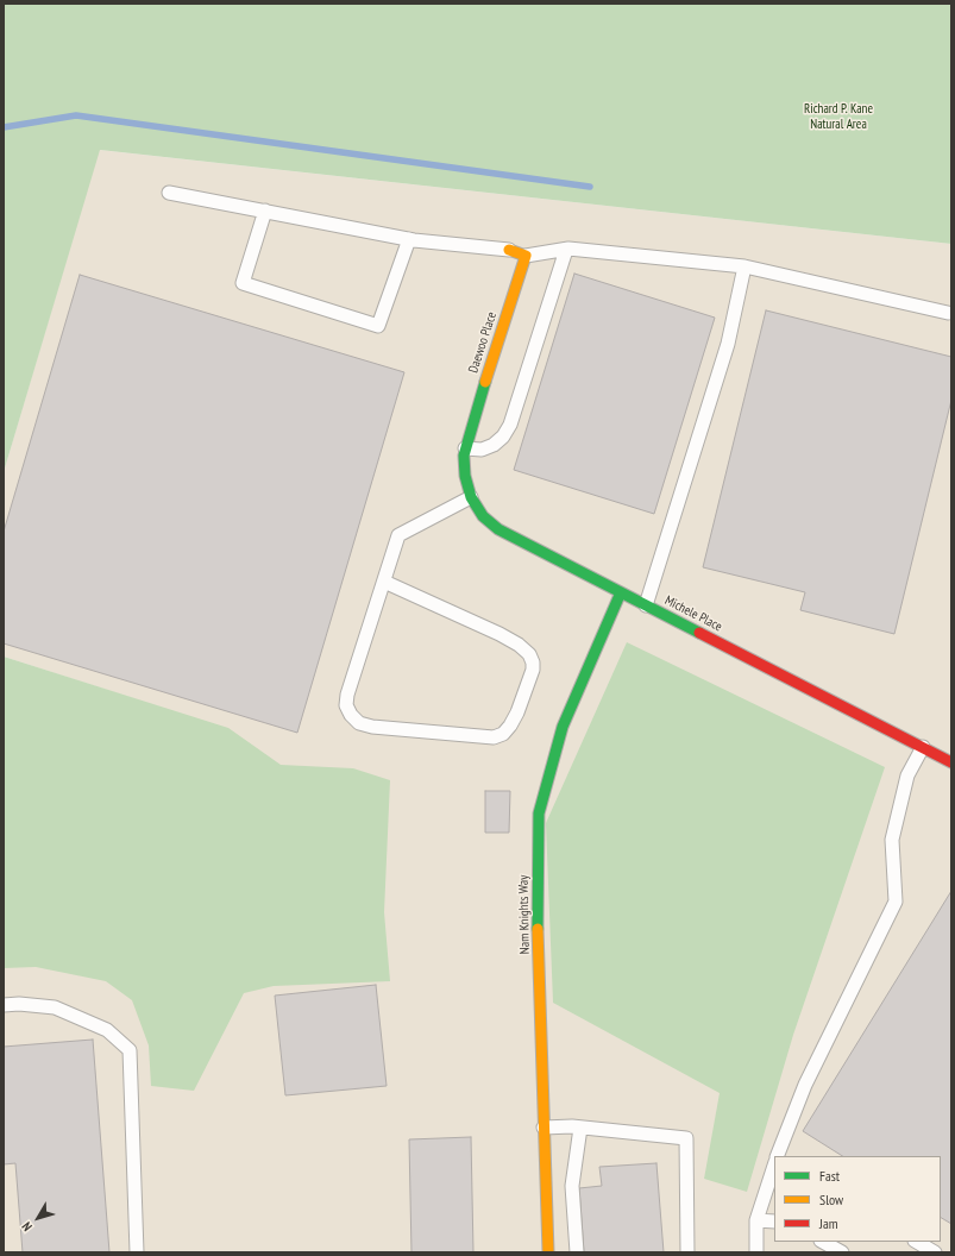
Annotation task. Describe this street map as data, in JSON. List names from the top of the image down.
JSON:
{
  "streets": {
    "street": ["Daewoo Place", "Michele Place", "Nam Knights Way"]
  },
  "crossings": [
    ["Daewoo Place", "Michele Place"],
    ["Michele Place", "Nam Knights Way"]
  ],
  "parks": ["Richard P. Kane Natural Area"],
  "legend": ["Fast", "Slow", "Jam"],
  "north": "bottom left"
}
